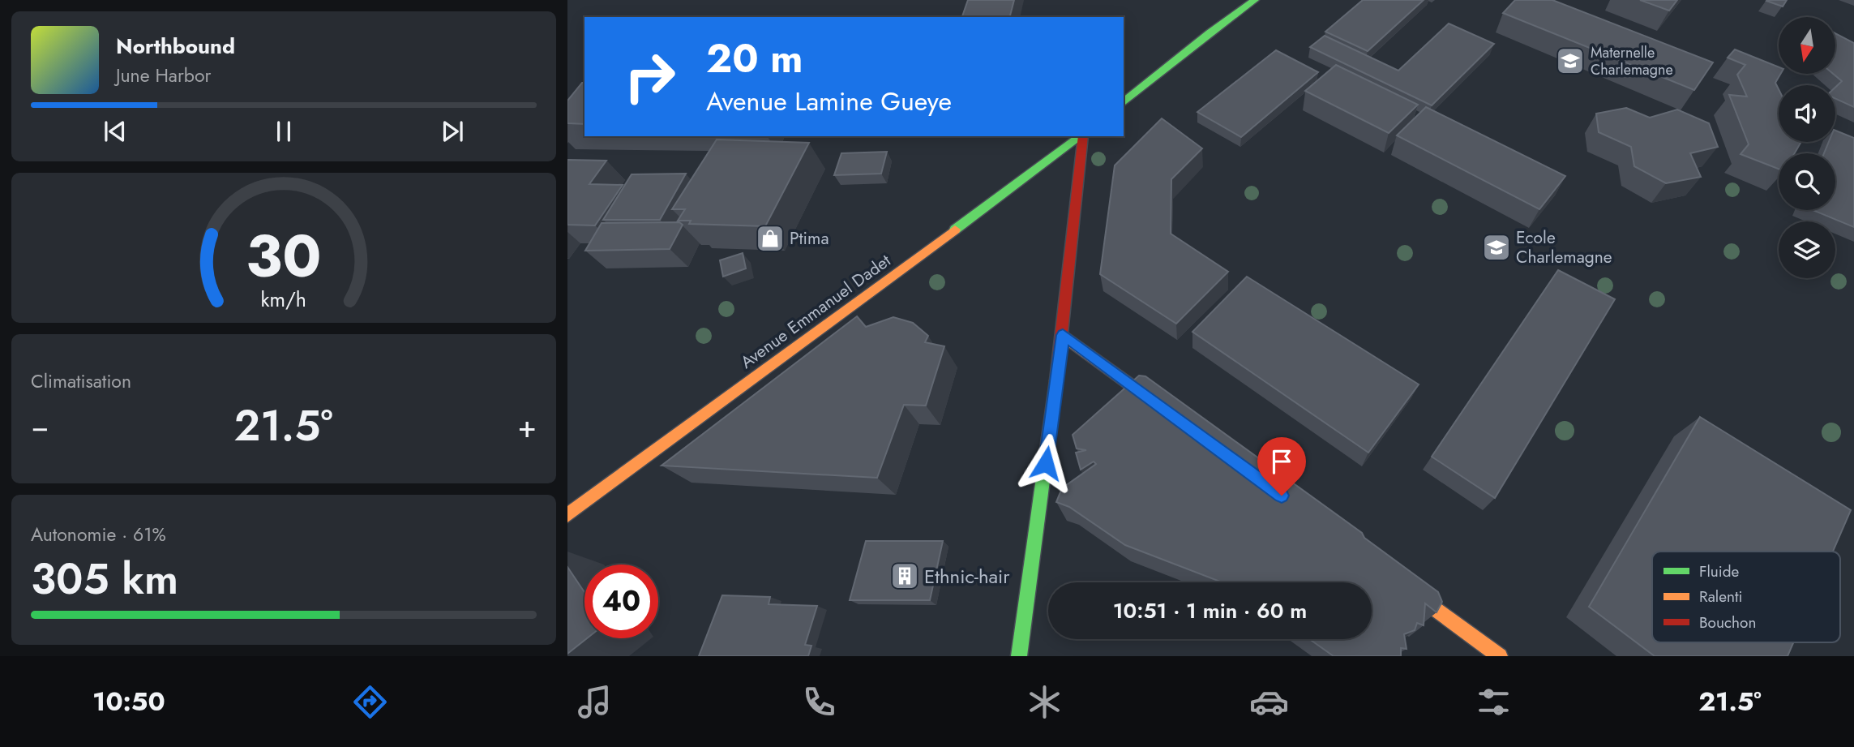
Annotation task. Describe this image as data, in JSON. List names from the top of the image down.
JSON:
{
  "streets": {
    "main road": ["Avenue Emmanuel Dadet"]
  },
  "places": {
    "school or university": ["Maternelle Charlemagne", "Ecole Charlemagne"],
    "shop": ["Ptima"],
    "building": ["Ethnic-hair"]
  },
  "legend": ["Fluide", "Ralenti", "Bouchon"],
  "north": "bottom",
  "page": {
    "turn": ["20 m", "Avenue Lamine Gueye"],
    "song": ["Northbound", "June Harbor"],
    "tile": [
      "Climatisation",
      ["Autonomie · 61%", "305 km"]
    ],
    "heat": ["−", "21.5°", "+"],
    "limit": "40",
    "trip": "10:51 · 1 min · 60 m",
    "tabs": ["10:50", "21.5°"],
    "gauge": ["30", "km/h"]
  }
}
